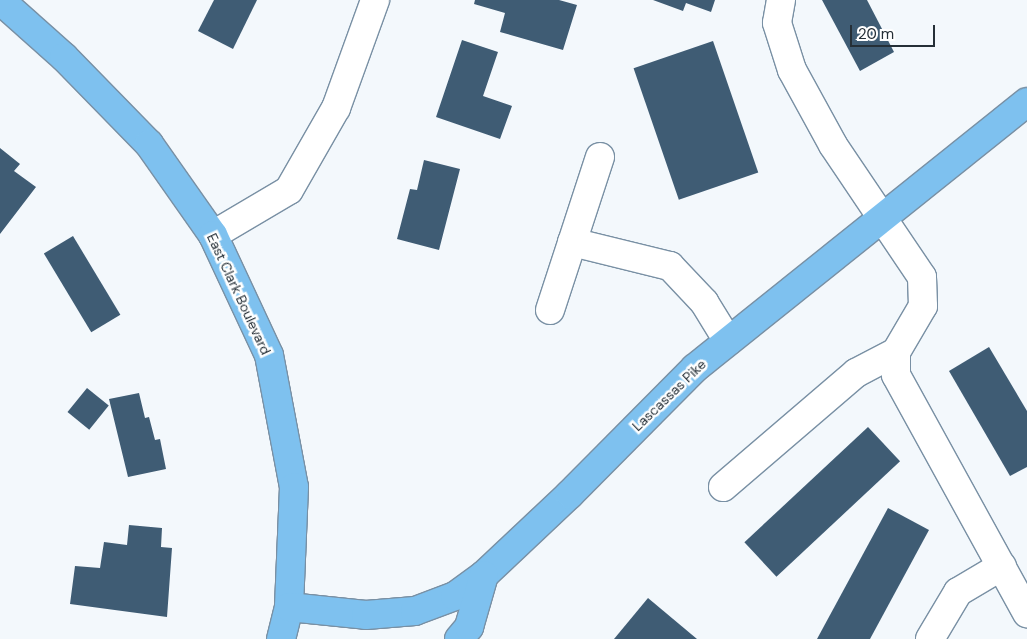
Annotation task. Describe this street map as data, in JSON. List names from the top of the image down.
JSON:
{
  "streets": {
    "main road": ["East Clark Boulevard", "Lascassas Pike"]
  },
  "crossings": [
    ["East Clark Boulevard", "Lascassas Pike"]
  ],
  "scale_bar": "20 m"
}
